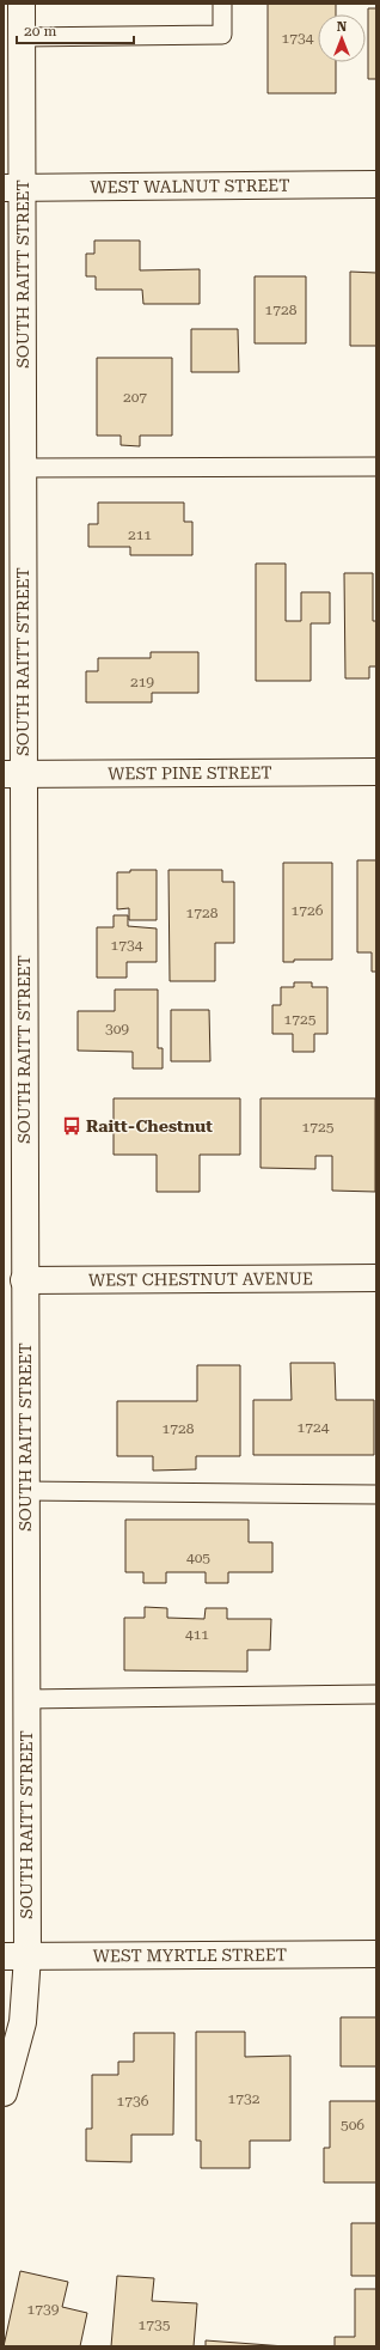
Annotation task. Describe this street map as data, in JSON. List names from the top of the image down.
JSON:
{
  "streets": {
    "street": [
      "WEST WALNUT STREET",
      "SOUTH RAITT STREET",
      "WEST PINE STREET",
      "WEST CHESTNUT AVENUE",
      "WEST MYRTLE STREET"
    ]
  },
  "crossings": [
    ["WEST WALNUT STREET", "SOUTH RAITT STREET"],
    ["SOUTH RAITT STREET", "WEST PINE STREET"],
    ["SOUTH RAITT STREET", "WEST CHESTNUT AVENUE"],
    ["SOUTH RAITT STREET", "WEST MYRTLE STREET"]
  ],
  "places": {
    "bus stop": ["Raitt-Chestnut"]
  },
  "house_numbers": [
    "1734",
    "1728",
    "207",
    "211",
    "219",
    "1726",
    "1728",
    "1734",
    "1725",
    "309",
    "1725",
    "1724",
    "1728",
    "405",
    "411",
    "1732",
    "1736",
    "506",
    "1739",
    "1735"
  ],
  "scale_bar": "20 m",
  "north": "top"
}
